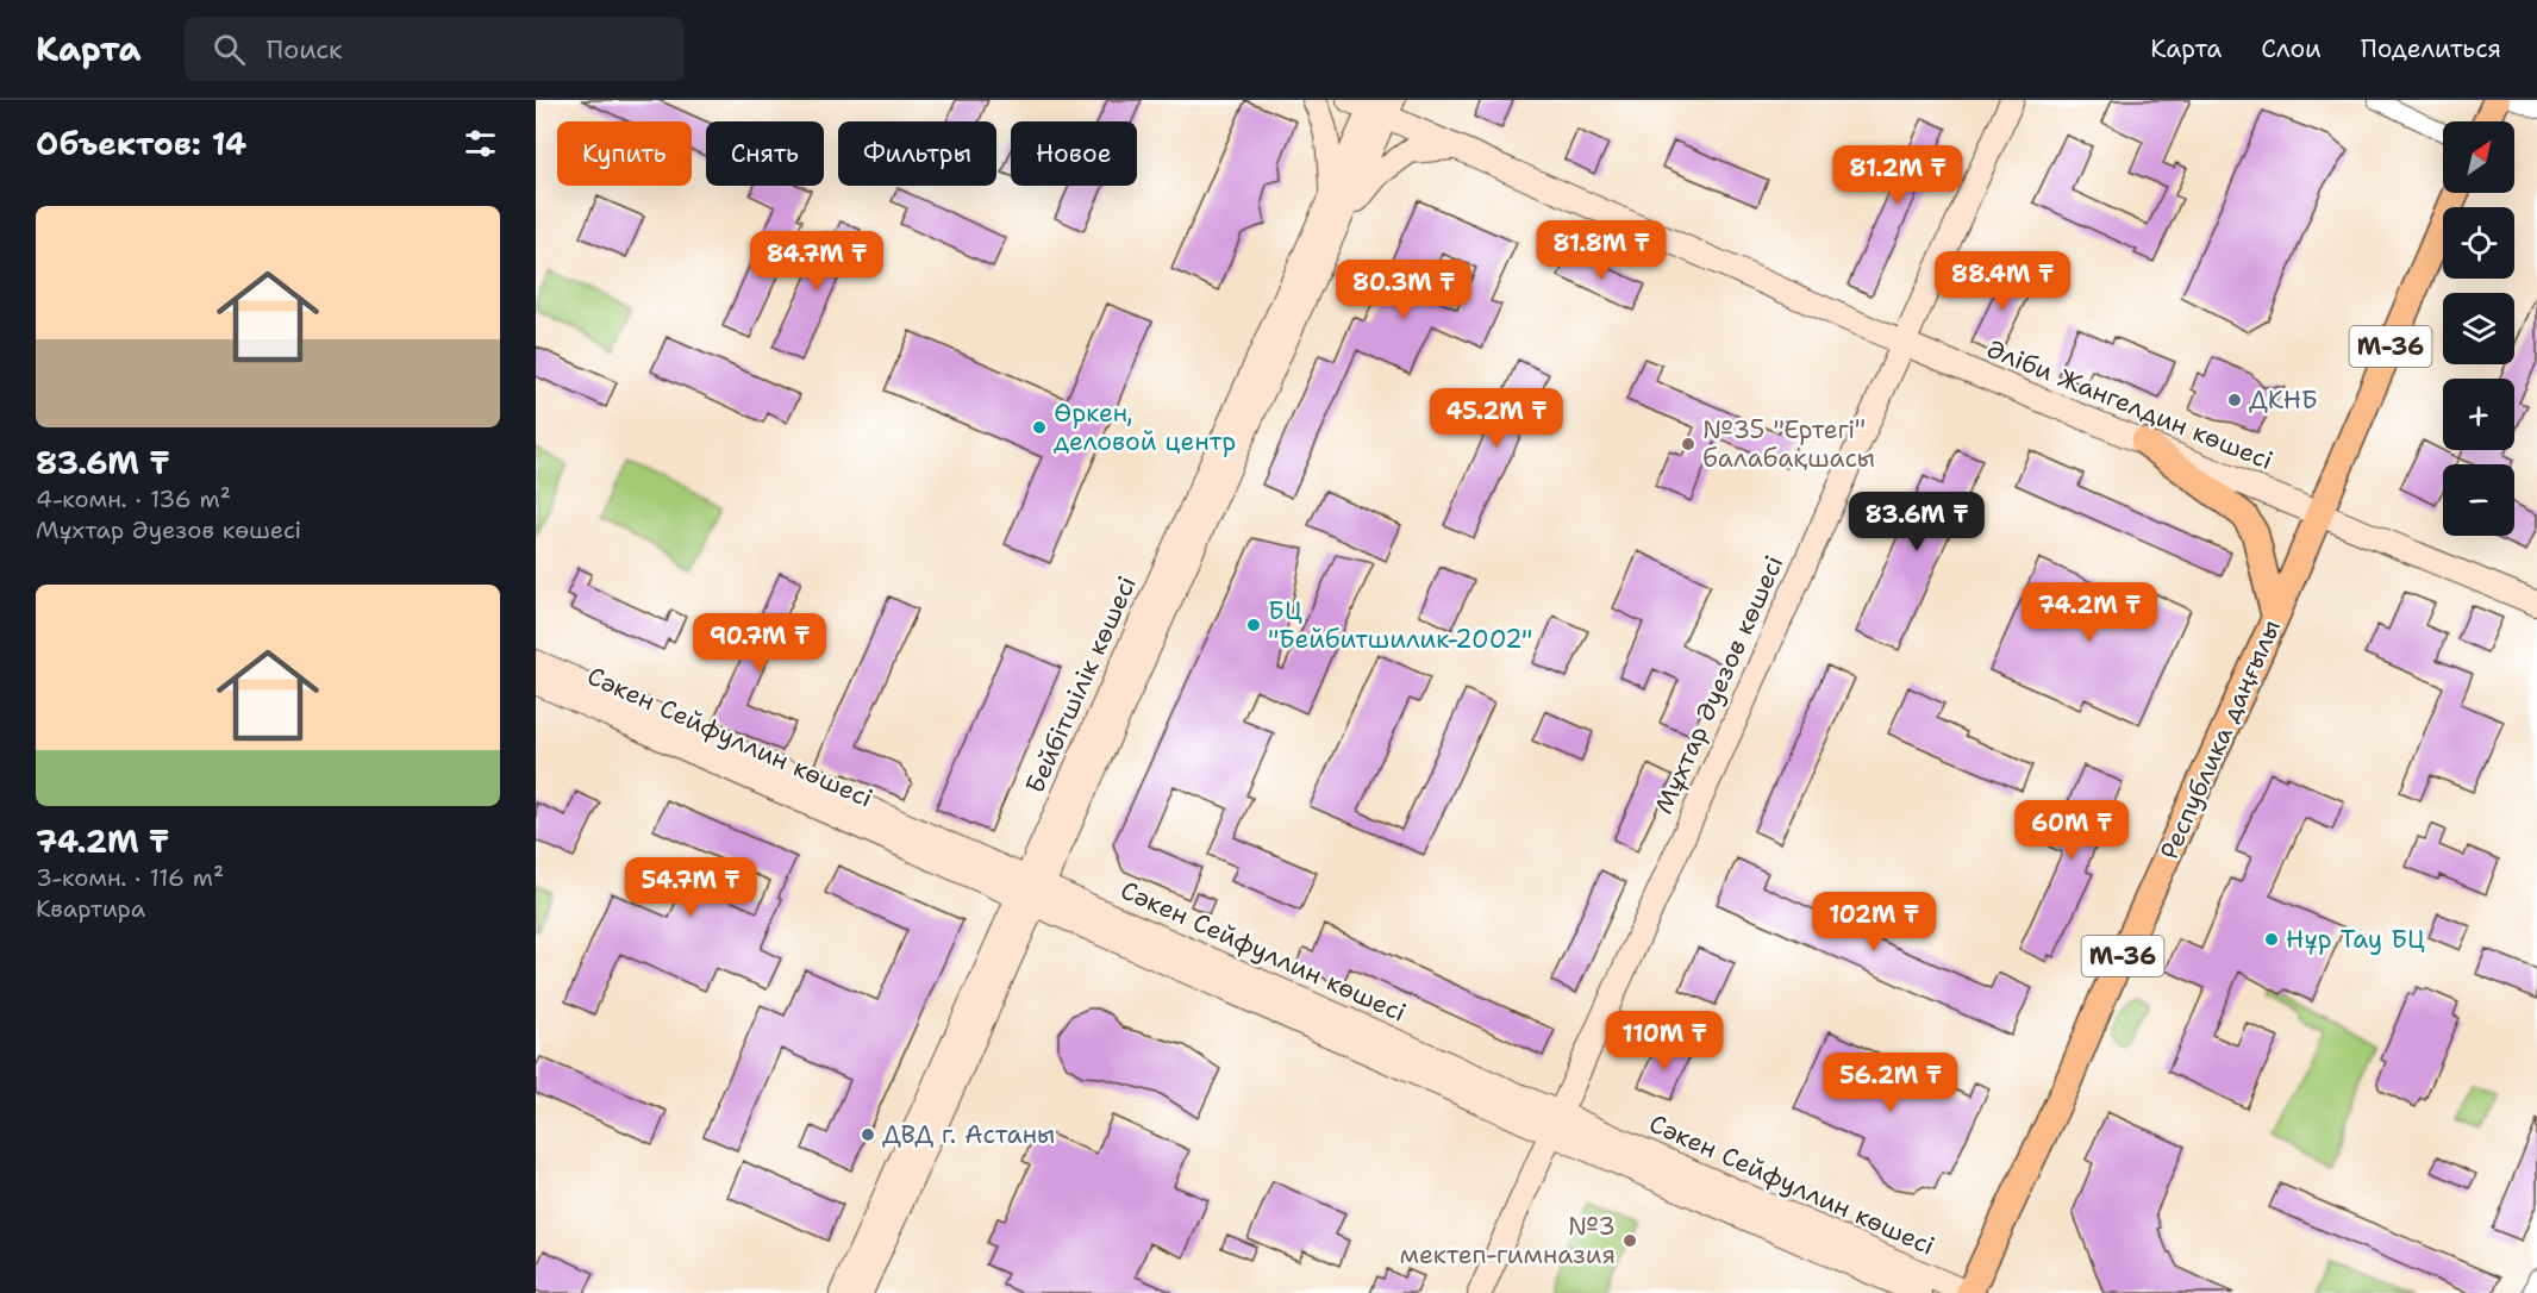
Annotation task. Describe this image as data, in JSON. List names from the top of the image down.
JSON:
{
  "streets": {
    "main road": [
      "M-36",
      "Әліби Жангелдин көшесі",
      "Бейбітшілік көшесі",
      "Мұхтар Әуезов көшесі",
      "Сәкен Сейфуллин көшесі",
      "Республика даңғылы"
    ]
  },
  "crossings": [
    ["Әліби Жангелдин көшесі", "Бейбітшілік көшесі"],
    ["Әліби Жангелдин көшесі", "Мұхтар Әуезов көшесі"],
    ["Әліби Жангелдин көшесі", "Республика даңғылы"],
    ["Бейбітшілік көшесі", "Сәкен Сейфуллин көшесі"],
    ["Мұхтар Әуезов көшесі", "Сәкен Сейфуллин көшесі"],
    ["Сәкен Сейфуллин көшесі", "Республика даңғылы"]
  ],
  "places": [
    "ДКНБ",
    "Өркен, деловой центр",
    "№35 \"Ертегі\" балабақшасы",
    "БЦ \"Бейбитшилик-2002\"",
    "Нұр Тау БЦ",
    "ДВД г. Астаны",
    "№3 мектеп-гимназия"
  ],
  "north": "top right",
  "page": {
    "header": "Карта",
    "search": "Поиск",
    "nav": ["Карта", "Слои", "Поделиться"],
    "heading": "Объектов: 14",
    "map_buttons": ["+", "−"],
    "chip": [
      "Купить",
      "Снять",
      "Фильтры",
      "Новое"
    ],
    "price": [
      "81.2M ₸",
      "81.8M ₸",
      "84.7M ₸",
      "88.4M ₸",
      "80.3M ₸",
      "45.2M ₸",
      "83.6M ₸",
      "74.2M ₸",
      "90.7M ₸",
      "60M ₸",
      "54.7M ₸",
      "102M ₸",
      "110M ₸",
      "56.2M ₸"
    ],
    "list": [
      {
        "name": "83.6M ₸",
        "note": "4-комн. · 136 m² · Мұхтар Әуезов көшесі"
      },
      {
        "name": "74.2M ₸",
        "note": "3-комн. · 116 m² · Квартира"
      }
    ]
  }
}
